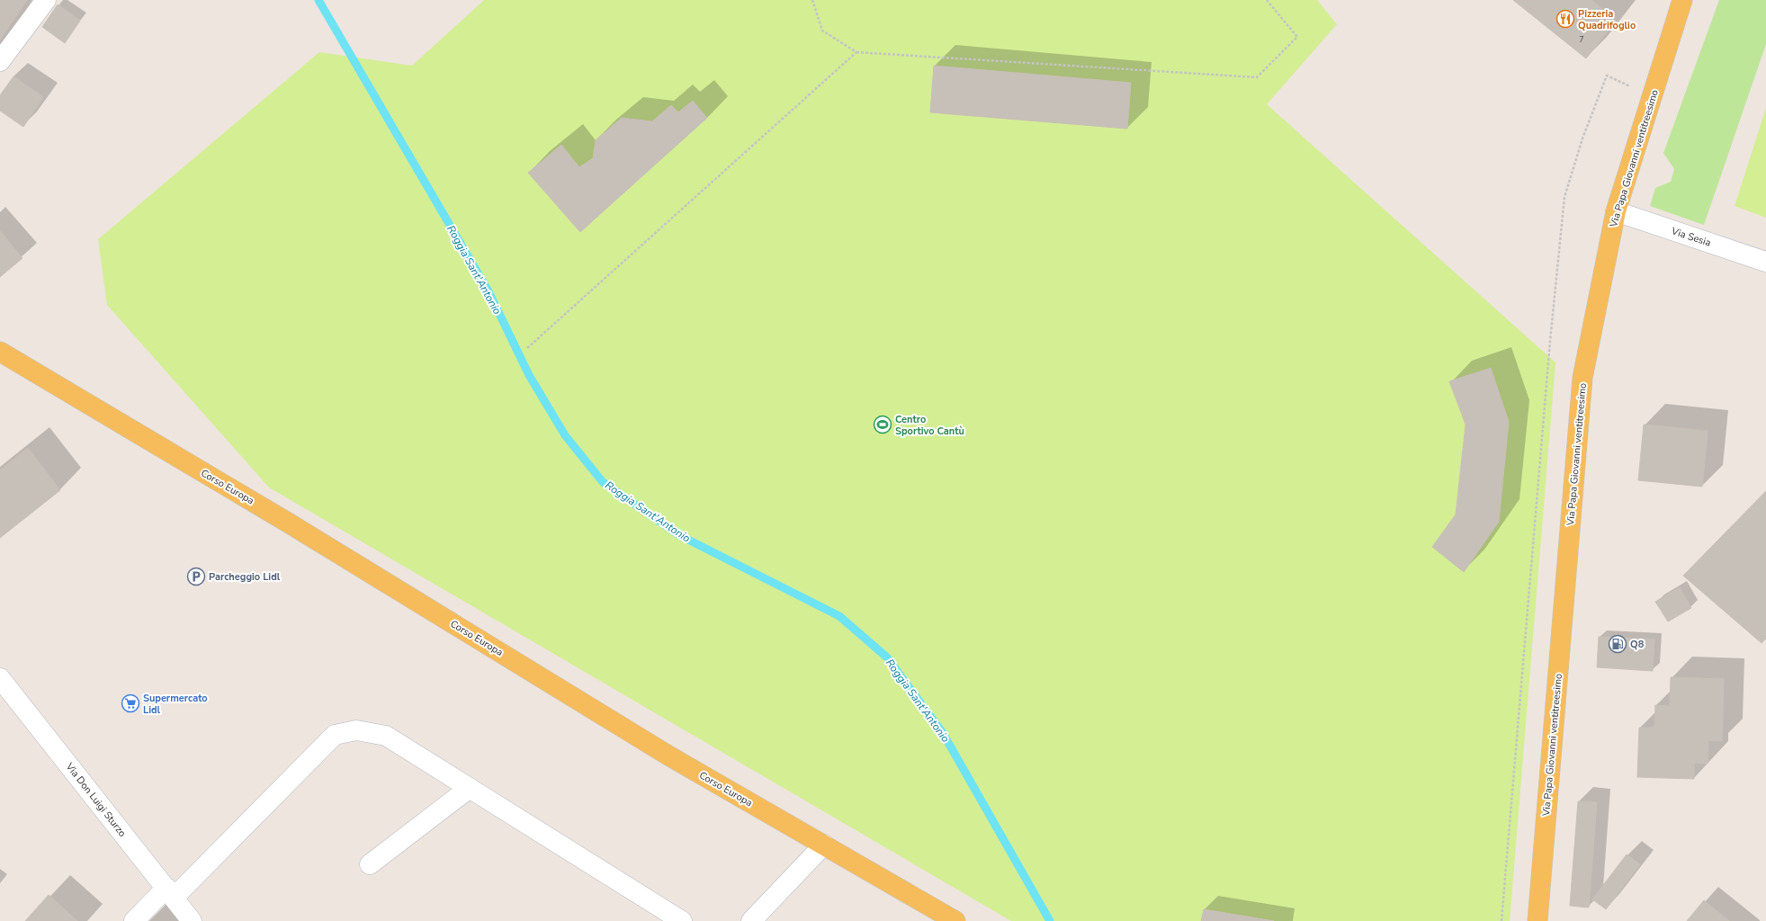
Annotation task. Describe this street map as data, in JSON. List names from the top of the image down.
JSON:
{
  "streets": {
    "main road": ["Via Papa Giovanni ventitreesimo", "Corso Europa"],
    "street": ["Via Sesia", "Via Don Luigi Sturzo"]
  },
  "crossings": [
    ["Via Papa Giovanni ventitreesimo", "Via Sesia"]
  ],
  "water": ["Roggia Sant'Antonio"],
  "places": {
    "restaurant": ["Pizzeria Quadrifoglio"],
    "sports": ["Centro Sportivo Cantù"],
    "parking": ["Parcheggio Lidl"],
    "fuel station": ["Q8"],
    "supermarket": ["Supermercato Lidl"]
  },
  "house_numbers": ["7"]
}
